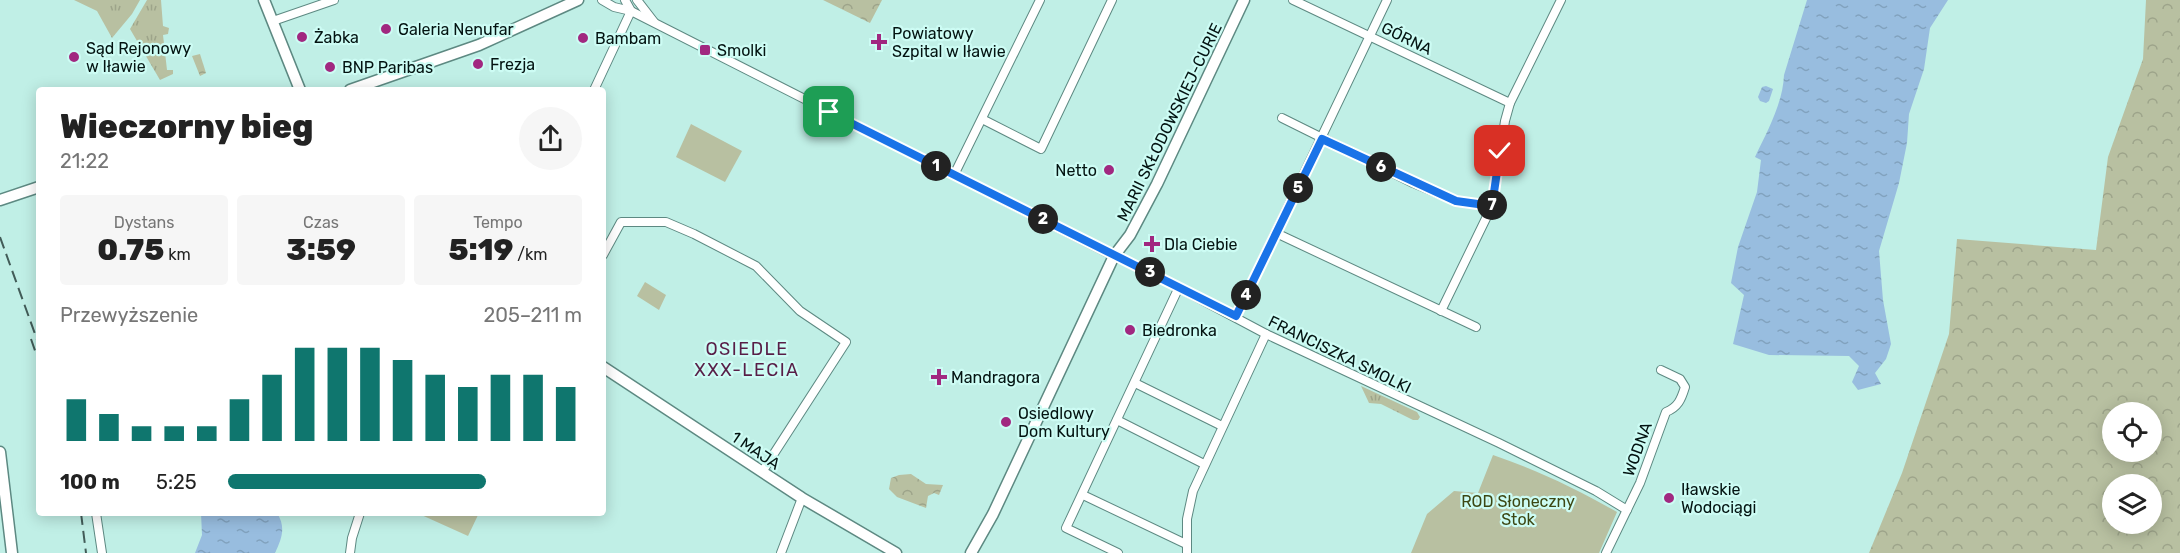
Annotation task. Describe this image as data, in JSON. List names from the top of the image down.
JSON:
{
  "streets": {
    "street": [
      "GÓRNA",
      "MARII SKŁODOWSKIEJ-CURIE",
      "FRANCISZKA SMOLKI",
      "WODNA",
      "1 MAJA"
    ]
  },
  "crossings": [
    ["MARII SKŁODOWSKIEJ-CURIE", "FRANCISZKA SMOLKI"],
    ["FRANCISZKA SMOLKI", "WODNA"]
  ],
  "districts": ["OSIEDLE XXX-LECIA"],
  "parks": ["ROD Słoneczny Stok"],
  "places": {
    "other": [
      "Galeria Nenufar",
      "Żabka",
      "Bambam",
      "Sąd Rejonowy w Iławie",
      "Frezja",
      "BNP Paribas",
      "Netto",
      "Biedronka",
      "Osiedlowy Dom Kultury",
      "Iławskie Wodociągi"
    ],
    "health": ["Powiatowy Szpital w Iławie", "Dla Ciebie", "Mandragora"],
    "transit": ["Smolki"]
  },
  "page": {
    "heading": ["Wieczorny bieg", "21:22"],
    "pins": [
      "1",
      "6",
      "5",
      "7",
      "2",
      "3",
      "4"
    ],
    "stats": [
      ["Dystans", "0.75 km"],
      ["Czas", "3:59"],
      ["Tempo", "5:19 /km"]
    ],
    "chart": ["Przewyższenie", "205–211 m"],
    "list": [
      {
        "name": "100 m",
        "note": "5:25"
      }
    ]
  }
}
